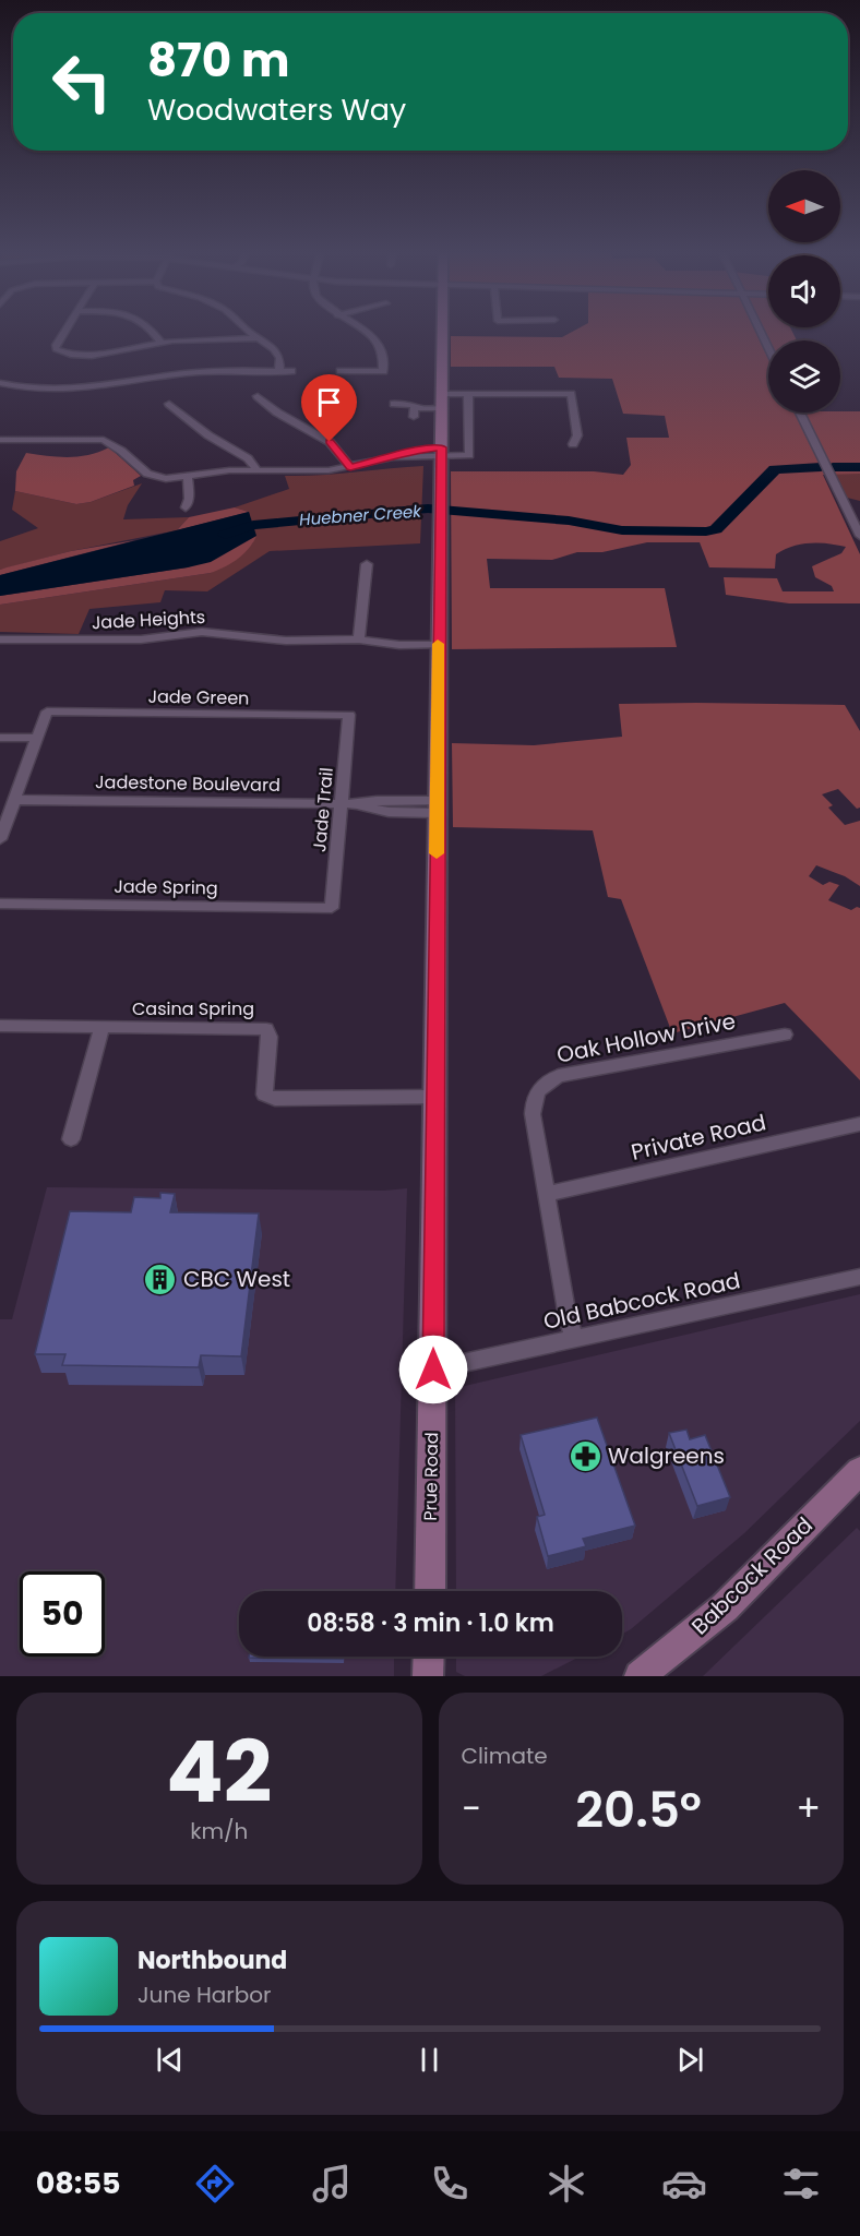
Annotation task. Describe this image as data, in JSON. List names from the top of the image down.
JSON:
{
  "streets": {
    "main road": ["Prue Road", "Babcock Road"],
    "street": [
      "Jade Heights",
      "Jade Green",
      "Jadestone Boulevard",
      "Jade Trail",
      "Jade Spring",
      "Casina Spring",
      "Oak Hollow Drive",
      "Private Road",
      "Old Babcock Road"
    ]
  },
  "crossings": [
    ["Jade Heights", "Prue Road"],
    ["Jade Green", "Jade Trail"],
    ["Jadestone Boulevard", "Jade Trail"],
    ["Jadestone Boulevard", "Prue Road"],
    ["Jade Trail", "Jade Spring"],
    ["Casina Spring", "Prue Road"],
    ["Oak Hollow Drive", "Private Road"],
    ["Oak Hollow Drive", "Old Babcock Road"],
    ["Old Babcock Road", "Prue Road"]
  ],
  "water": ["Huebner Creek"],
  "places": {
    "building": ["CBC West"],
    "pharmacy": ["Walgreens"]
  },
  "north": "left",
  "page": {
    "turn": ["870 m", "Woodwaters Way"],
    "limit": "50",
    "trip": "08:58 · 3 min · 1.0 km",
    "tile": [
      ["42", "km/h"],
      "Climate"
    ],
    "heat": ["−", "20.5°", "+"],
    "song": ["Northbound", "June Harbor"],
    "tabs": "08:55"
  }
}
